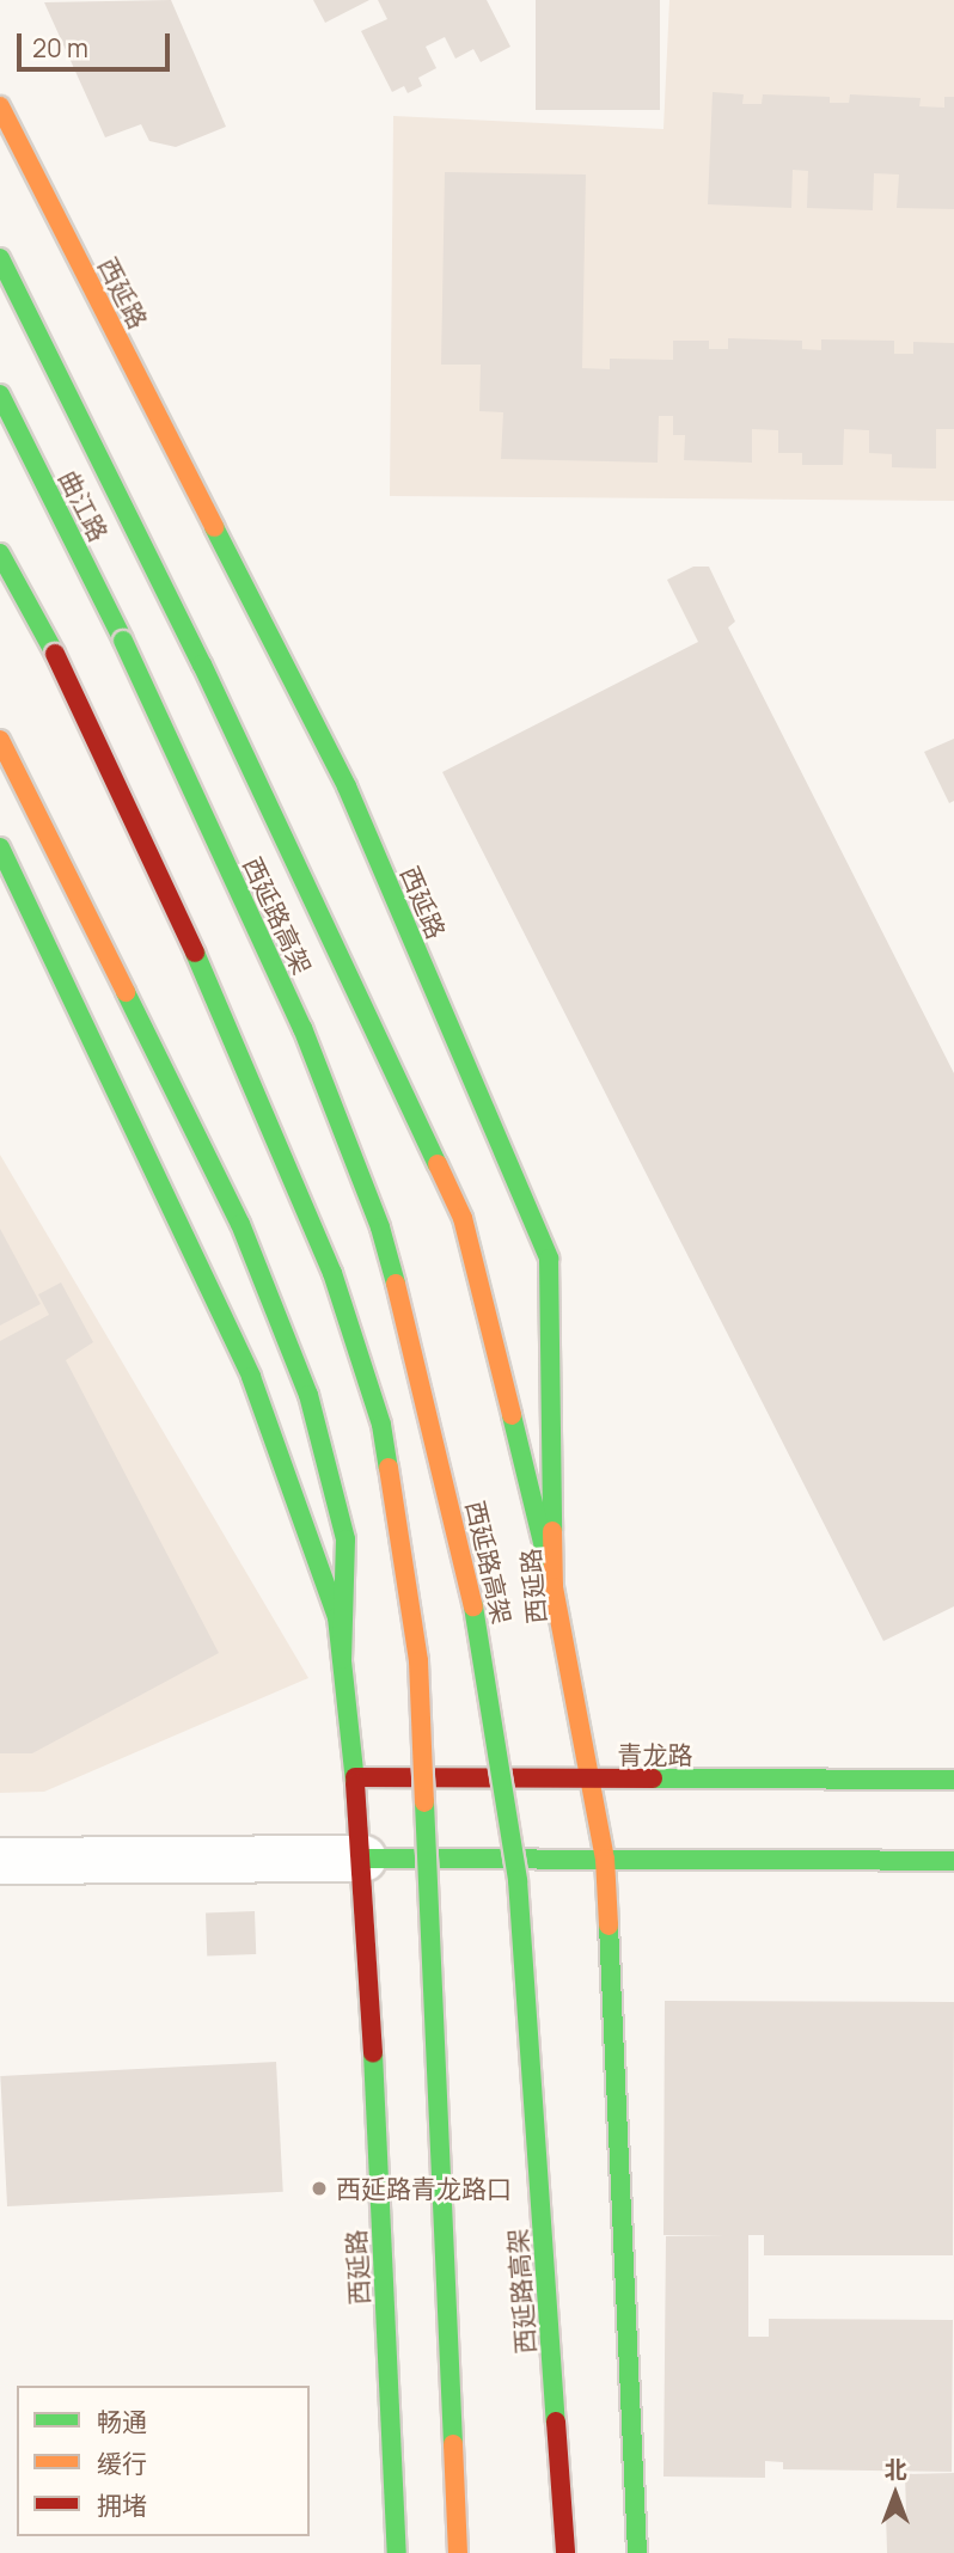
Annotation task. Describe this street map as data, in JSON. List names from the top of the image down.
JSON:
{
  "streets": {
    "main road": [
      "西延路",
      "曲江路",
      "西延路高架",
      "青龙路"
    ]
  },
  "crossings": [
    ["西延路", "青龙路"],
    ["曲江路", "西延路高架"]
  ],
  "places": ["西延路青龙路口"],
  "legend": ["畅通", "缓行", "拥堵"],
  "scale_bar": "20 m",
  "north": "top"
}
